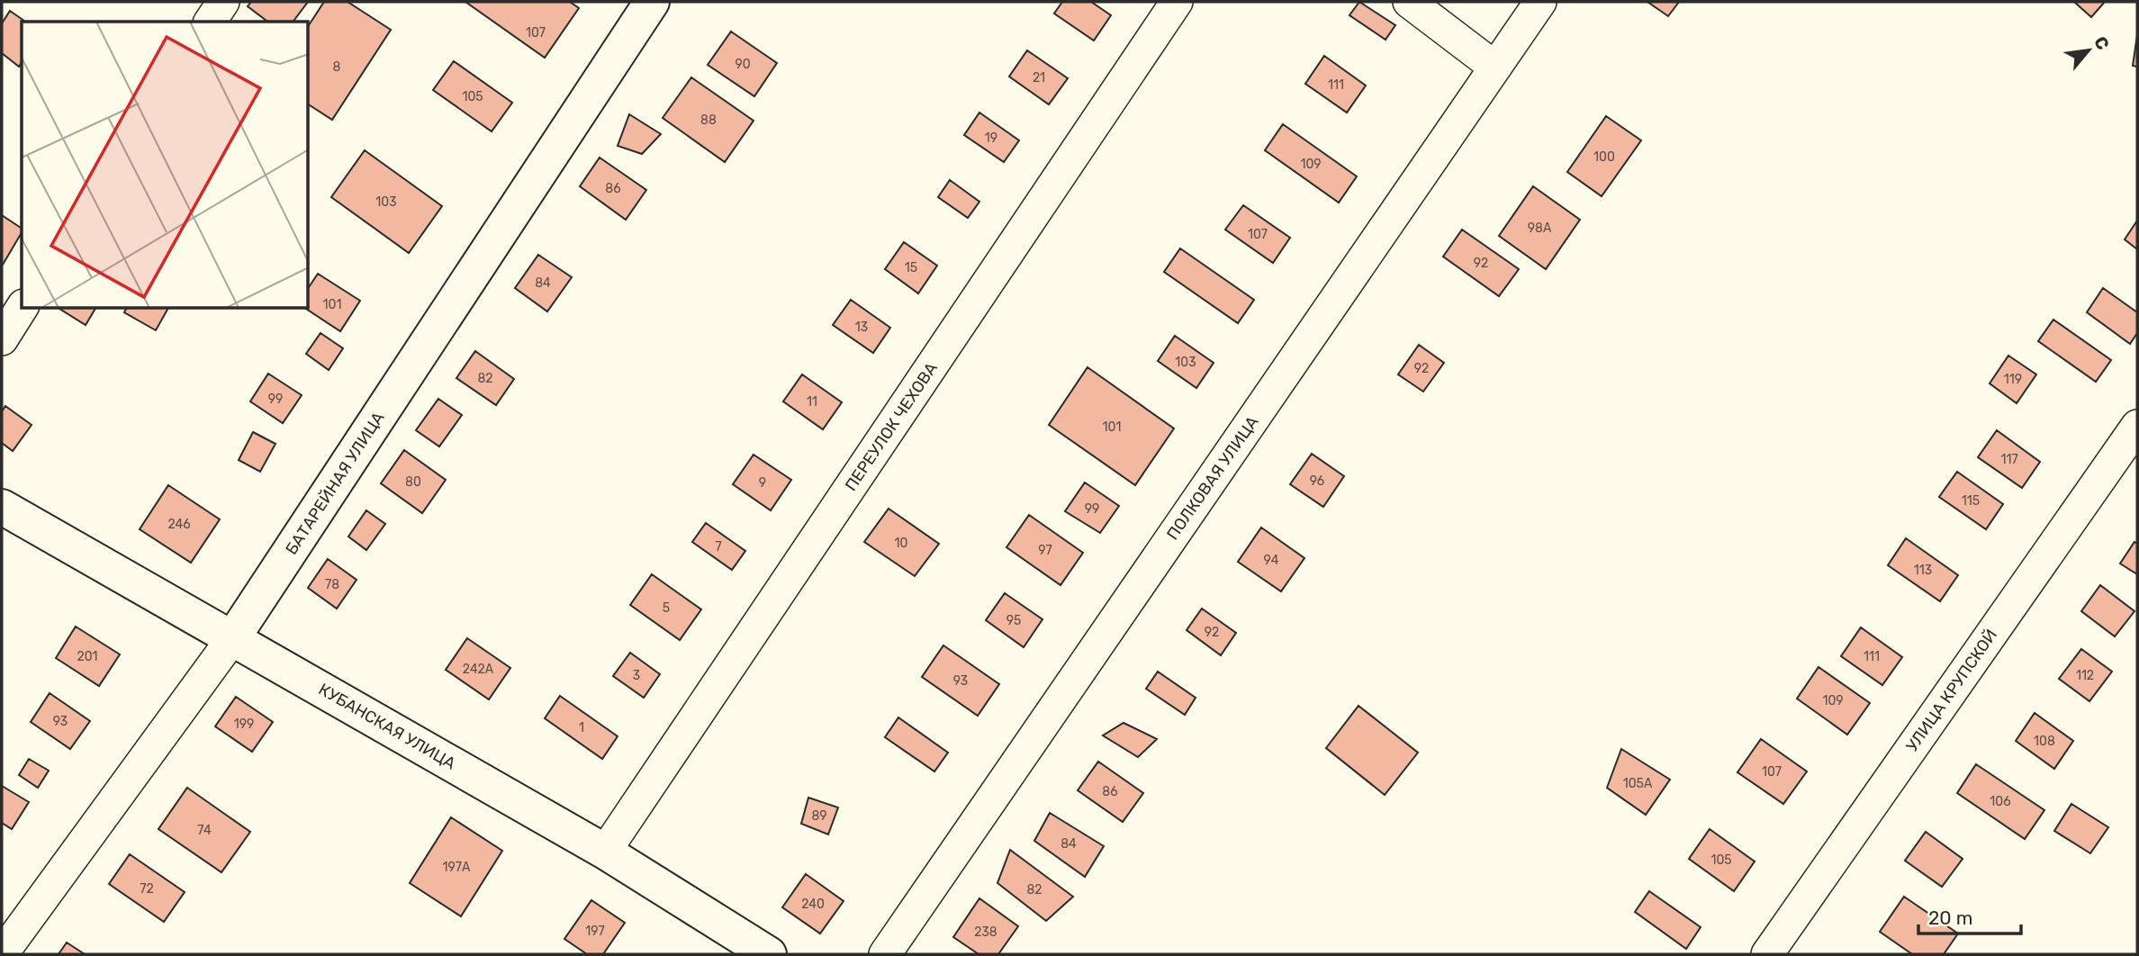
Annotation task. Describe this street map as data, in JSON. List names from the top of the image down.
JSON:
{
  "streets": {
    "street": [
      "ПЕРЕУЛОК ЧЕХОВА",
      "ПОЛКОВАЯ УЛИЦА",
      "БАТАРЕЙНАЯ УЛИЦА",
      "УЛИЦА КРУПСКОЙ",
      "КУБАНСКАЯ УЛИЦА"
    ]
  },
  "crossings": [
    ["ПЕРЕУЛОК ЧЕХОВА", "КУБАНСКАЯ УЛИЦА"],
    ["БАТАРЕЙНАЯ УЛИЦА", "КУБАНСКАЯ УЛИЦА"]
  ],
  "house_numbers": [
    "107",
    "90",
    "8",
    "21",
    "111",
    "105",
    "88",
    "19",
    "100",
    "109",
    "86",
    "103",
    "98А",
    "107",
    "92",
    "15",
    "84",
    "101",
    "13",
    "103",
    "92",
    "82",
    "119",
    "99",
    "11",
    "101",
    "117",
    "96",
    "80",
    "9",
    "115",
    "99",
    "246",
    "10",
    "7",
    "97",
    "94",
    "113",
    "78",
    "5",
    "95",
    "92",
    "201",
    "111",
    "242А",
    "3",
    "112",
    "93",
    "109",
    "93",
    "199",
    "1",
    "108",
    "107",
    "105А",
    "86",
    "106",
    "89",
    "74",
    "84",
    "105",
    "197А",
    "72",
    "82",
    "240",
    "197",
    "238"
  ],
  "scale_bar": "20 m",
  "north": "top right"
}
